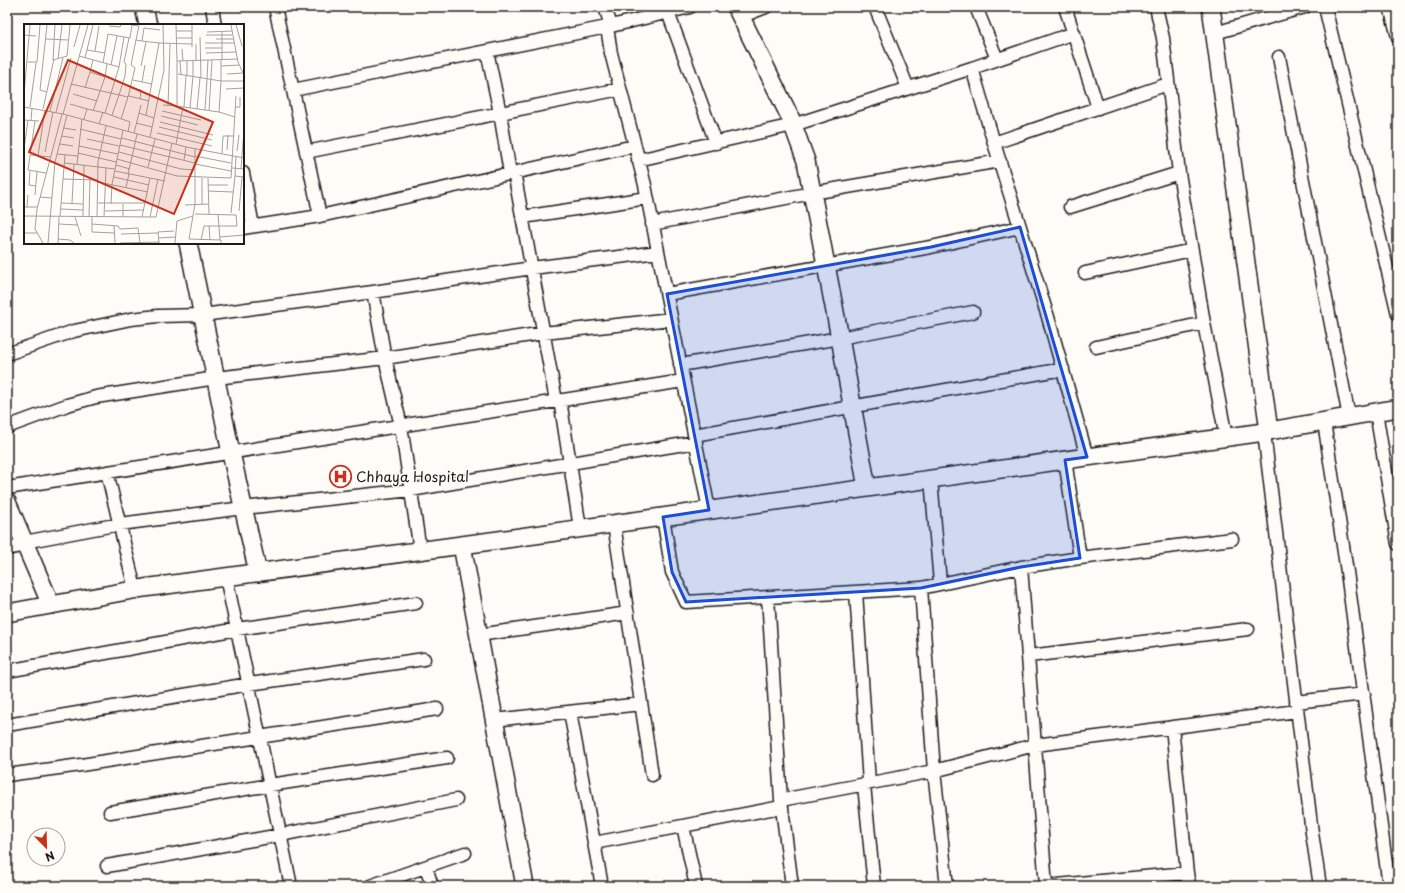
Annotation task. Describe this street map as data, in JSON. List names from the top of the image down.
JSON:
{
  "places": {
    "hospital": ["Chhaya Hospital"]
  },
  "north": "bottom right"
}
